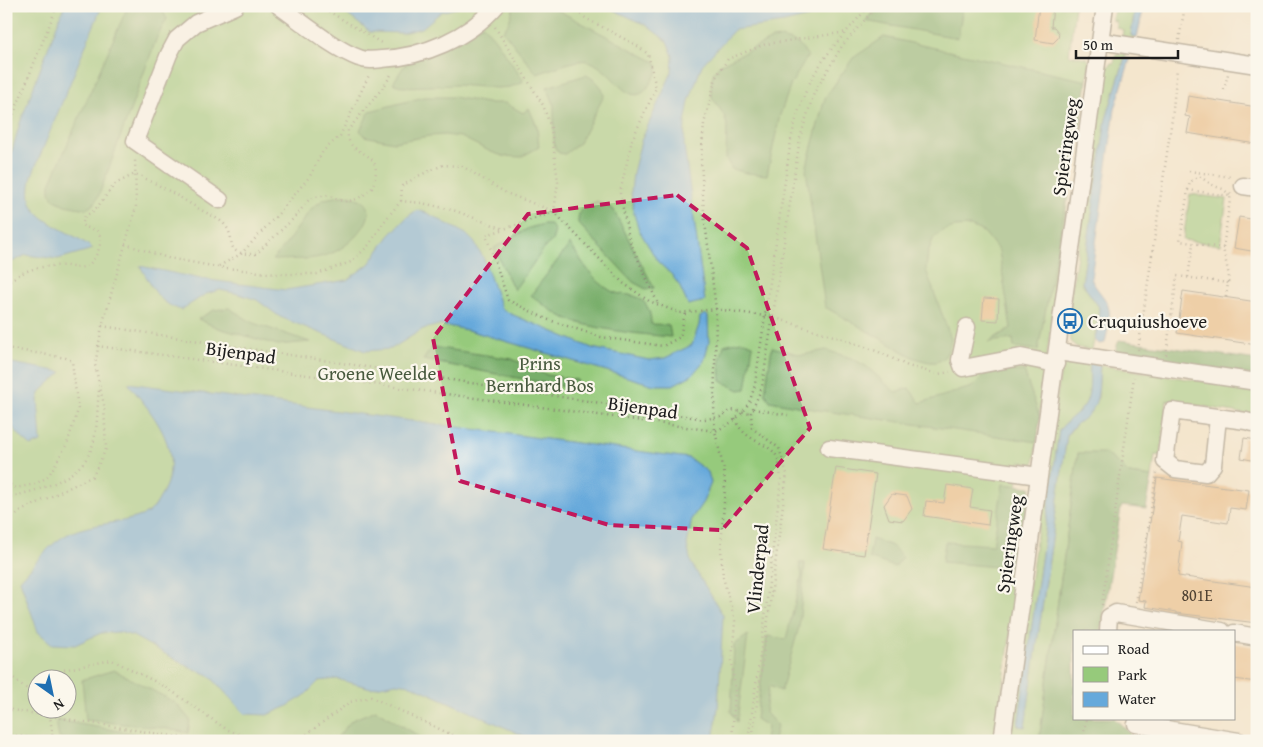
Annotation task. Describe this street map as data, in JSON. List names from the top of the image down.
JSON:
{
  "streets": {
    "street": ["Spieringweg"],
    "path": ["Bijenpad", "Vlinderpad"]
  },
  "parks": ["Prins Bernhard Bos", "Groene Weelde"],
  "places": {
    "bus stop": ["Cruquiushoeve"]
  },
  "house_numbers": ["801E"],
  "legend": ["Road", "Park", "Water"],
  "scale_bar": "50 m",
  "north": "bottom right"
}
